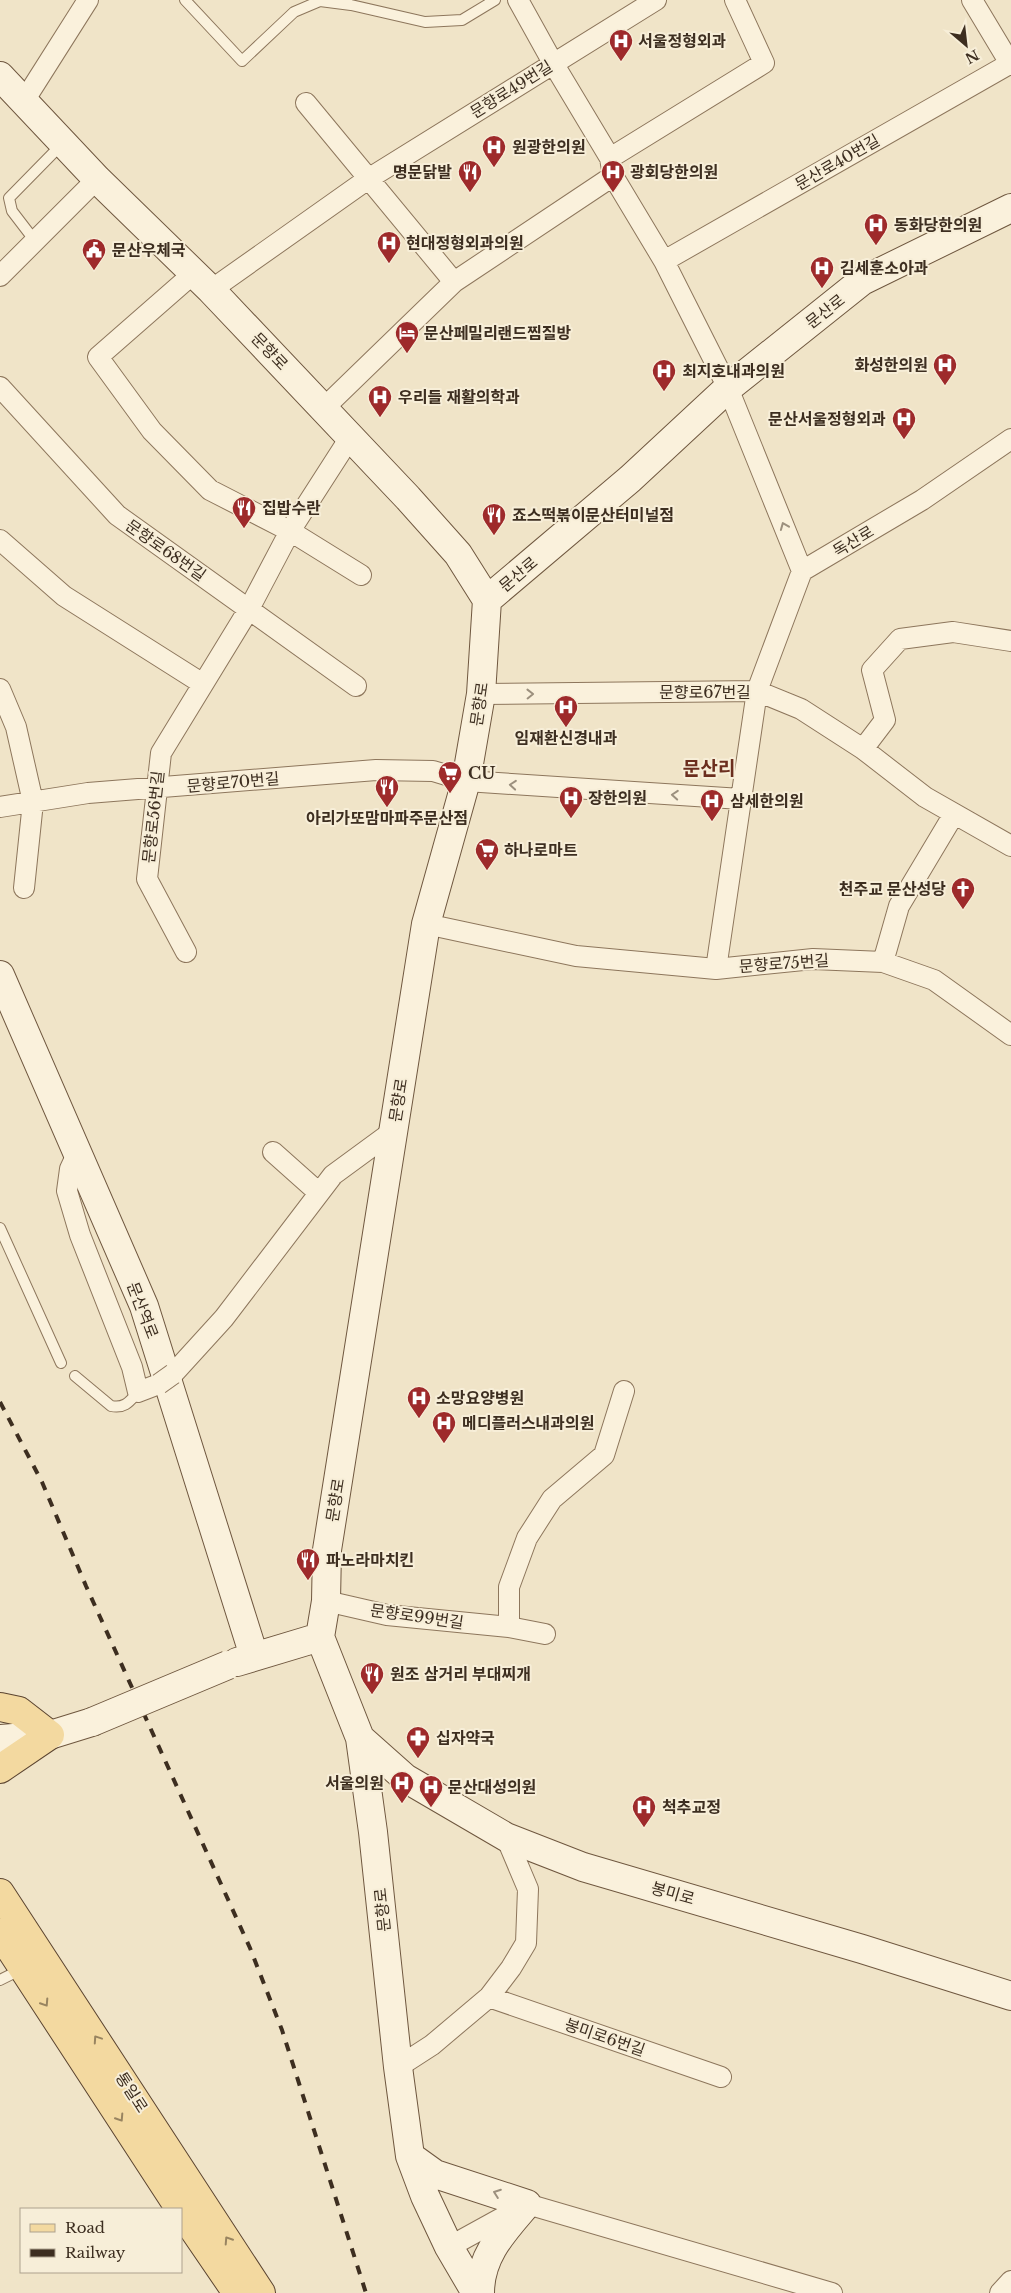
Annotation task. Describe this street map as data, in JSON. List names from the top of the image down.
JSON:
{
  "streets": {
    "main road": ["통일로"],
    "street": [
      "문향로49번길",
      "문산로40번길",
      "문산로",
      "문향로",
      "독산로",
      "문향로68번길",
      "문향로67번길",
      "문향로70번길",
      "문향로56번길",
      "문향로75번길",
      "문산역로",
      "문향로99번길",
      "봉미로",
      "봉미로6번길"
    ]
  },
  "crossings": [
    ["문향로49번길", "문향로"],
    ["문향로49번길", "문향로56번길"],
    ["문산로", "문향로"],
    ["문향로", "문향로67번길"],
    ["문향로", "문향로70번길"],
    ["문향로", "문향로56번길"],
    ["문향로", "문향로75번길"],
    ["문향로", "문향로99번길"],
    ["문향로", "봉미로"],
    ["문향로68번길", "문향로56번길"],
    ["문향로67번길", "문향로75번길"],
    ["문향로70번길", "문향로56번길"],
    ["문향로70번길", "문향로75번길"]
  ],
  "one_way": ["문향로67번길", "문향로70번길"],
  "districts": ["문산리"],
  "places": {
    "hospital": [
      "서울정형외과",
      "원광한의원",
      "광회당한의원",
      "동화당한의원",
      "현대정형외과의원",
      "김세훈소아과",
      "화성한의원",
      "최지호내과의원",
      "우리들 재활의학과",
      "문산서울정형외과",
      "임재환신경내과",
      "장한의원",
      "삼세한의원",
      "소망요양병원",
      "메디플러스내과의원",
      "서울의원",
      "문산대성의원",
      "척추교정"
    ],
    "restaurant": [
      "명문닭발",
      "집밥수란",
      "죠스떡볶이문산터미널점",
      "아리가또맘마파주문산점",
      "파노라마치킨",
      "원조 삼거리 부대찌개"
    ],
    "public building": ["문산우체국"],
    "hotel": ["문산페밀리랜드찜질방"],
    "supermarket": ["CU", "하나로마트"],
    "church": ["천주교 문산성당"],
    "pharmacy": ["십자약국"]
  },
  "legend": ["Road", "Railway"],
  "north": "bottom right"
}
